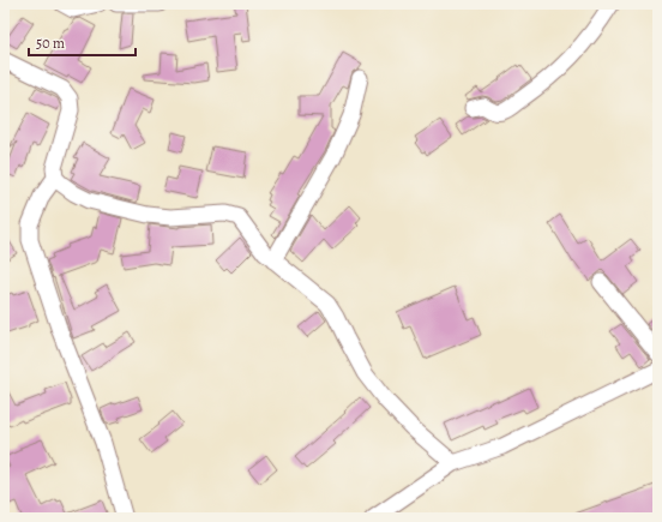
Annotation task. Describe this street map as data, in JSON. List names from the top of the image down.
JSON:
{
  "scale_bar": "50 m"
}
